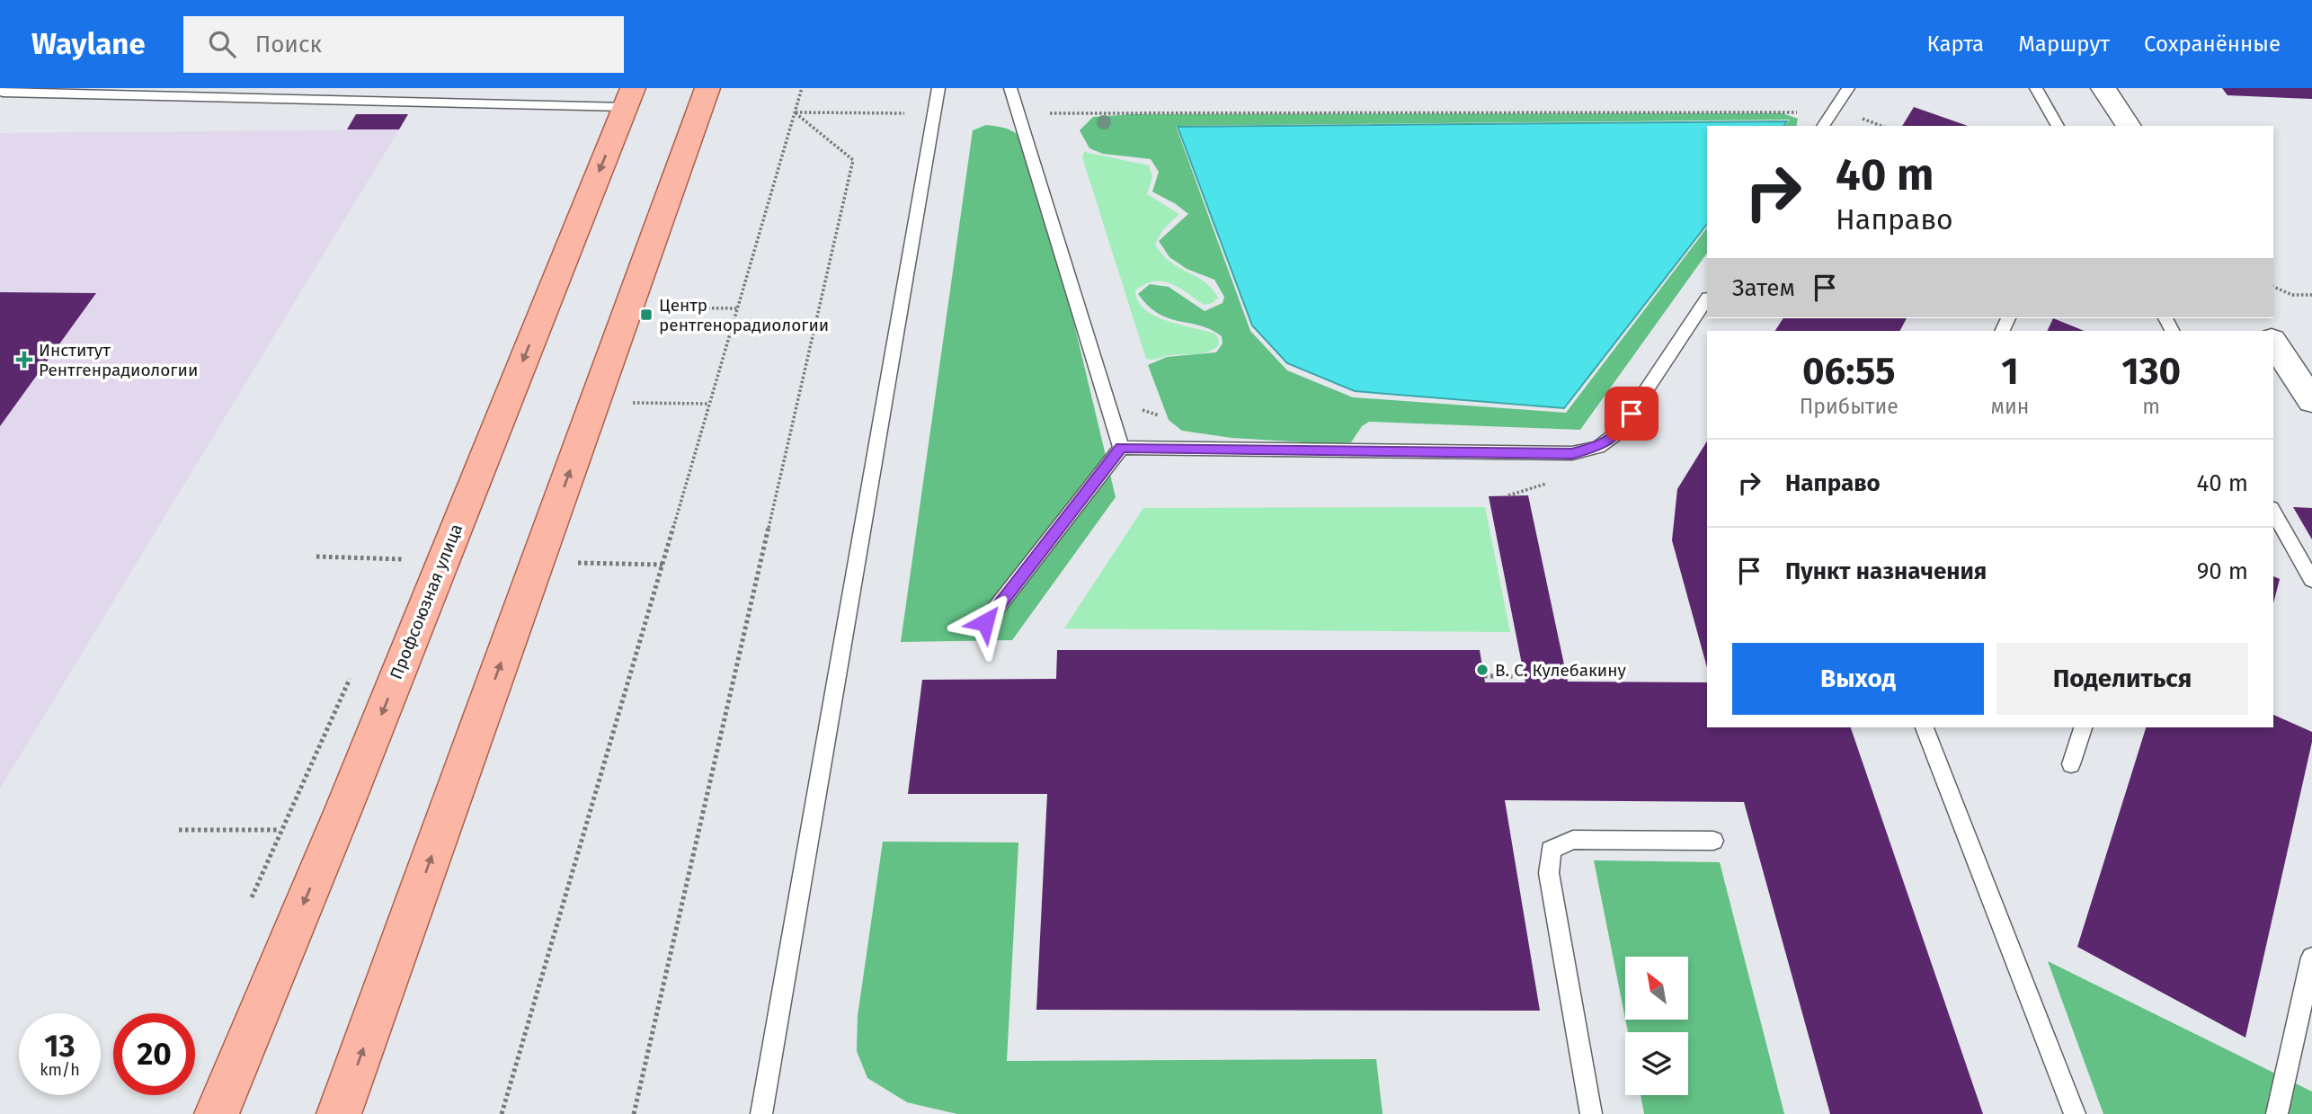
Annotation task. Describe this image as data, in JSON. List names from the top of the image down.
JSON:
{
  "streets": {
    "main road": ["Профсоюзная улица"]
  },
  "places": {
    "transit": ["Центр рентгенорадиологии"],
    "health": ["Институт Рентгенрадиологии"],
    "other": ["В. С. Кулебакину"]
  },
  "north": "top left",
  "page": {
    "header": "Waylane",
    "search": "Поиск",
    "nav": ["Карта", "Маршрут", "Сохранённые"],
    "turn": ["40 m", "Направо"],
    "then": "Затем",
    "eta": [
      "06:55",
      "Прибытие",
      "1",
      "мин",
      "130",
      "m"
    ],
    "list": [
      {
        "name": "Направо",
        "value": "40 m"
      },
      {
        "name": "Пункт назначения",
        "value": "90 m"
      }
    ],
    "buttons": ["Выход", "Поделиться"],
    "speed": "13 km/h",
    "limit": "20"
  }
}
